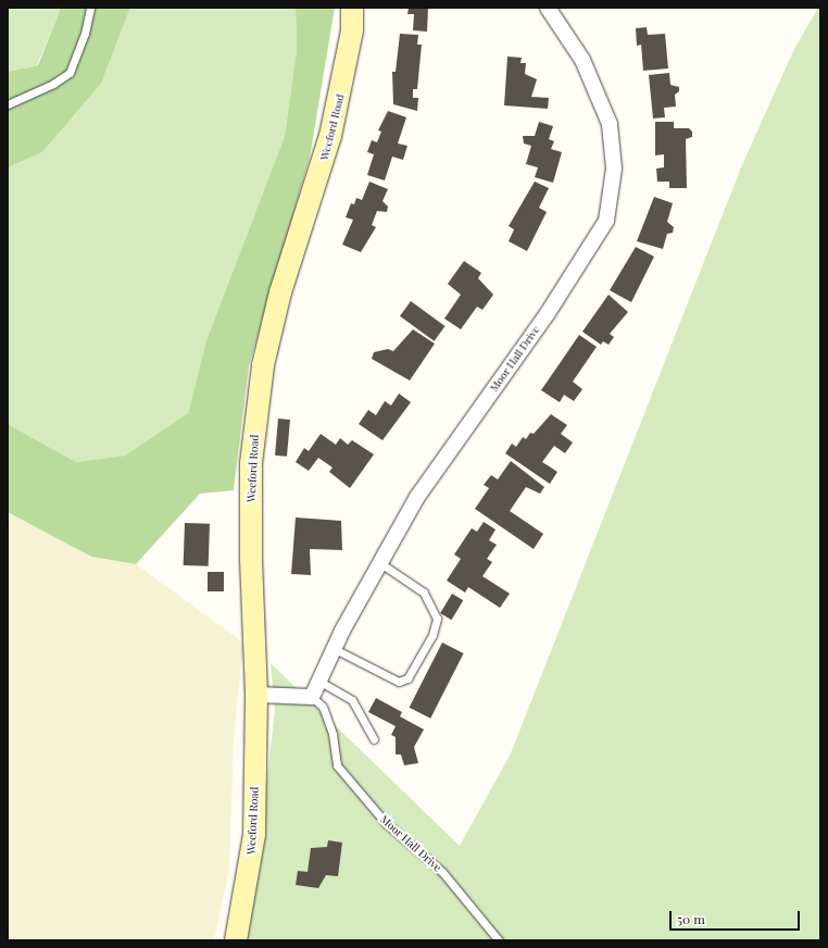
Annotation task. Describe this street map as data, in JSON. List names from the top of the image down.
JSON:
{
  "streets": {
    "street": ["Weeford Road", "Moor Hall Drive"]
  },
  "scale_bar": "50 m"
}
